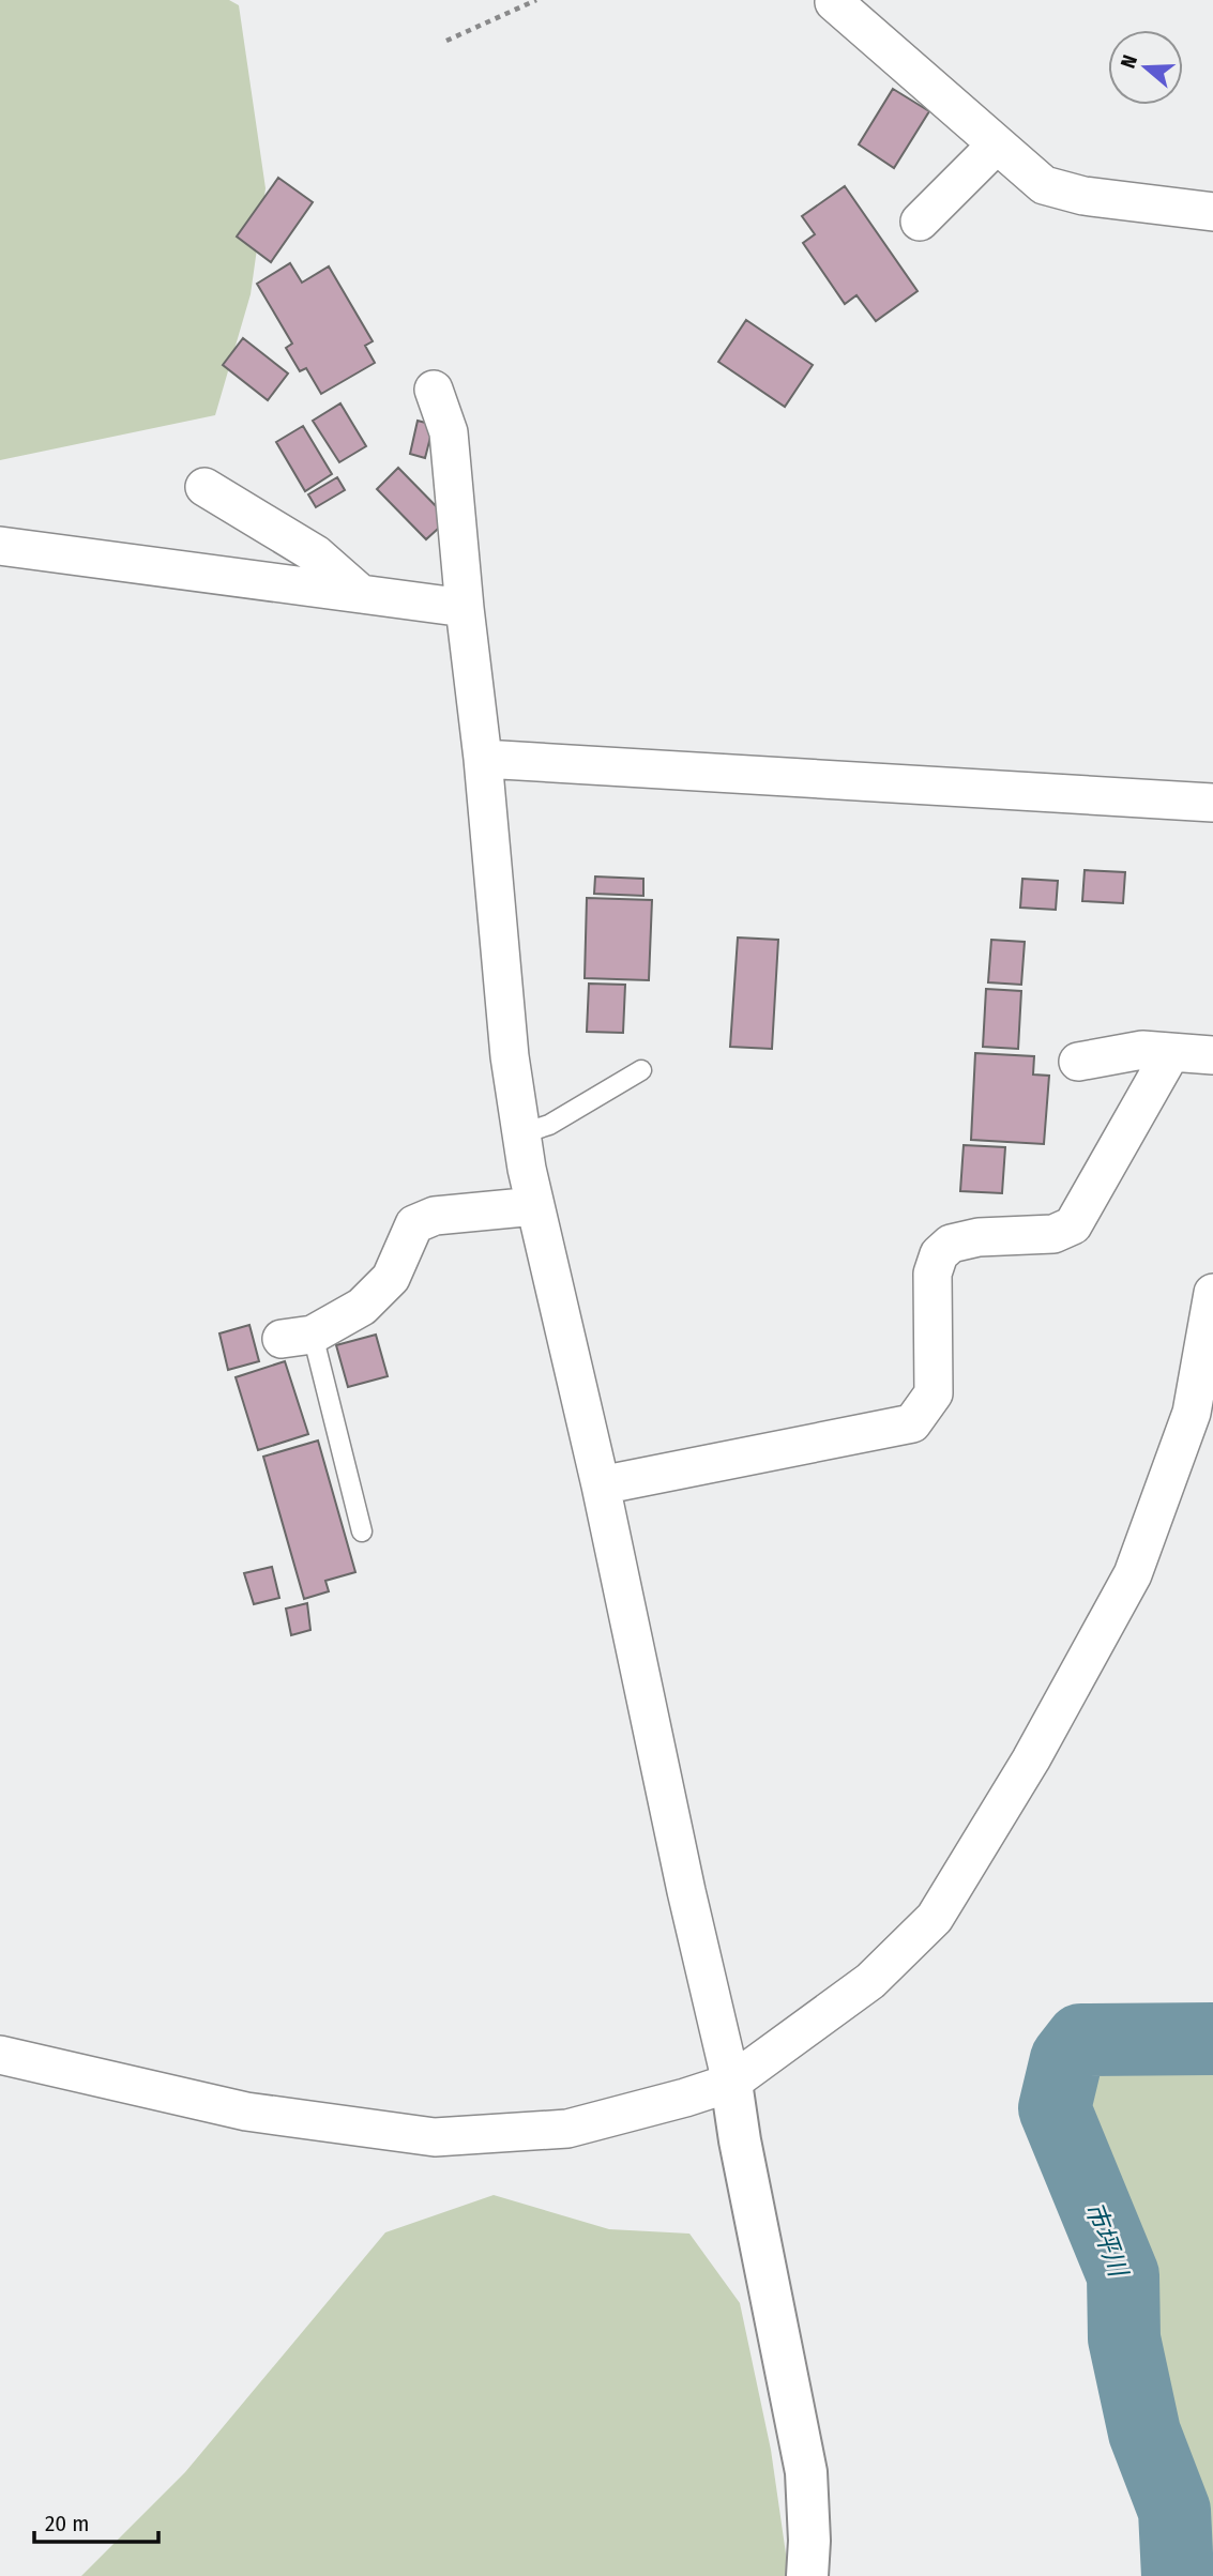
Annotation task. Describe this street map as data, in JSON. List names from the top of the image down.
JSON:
{
  "water": ["市坪川"],
  "scale_bar": "20 m",
  "north": "left"
}
